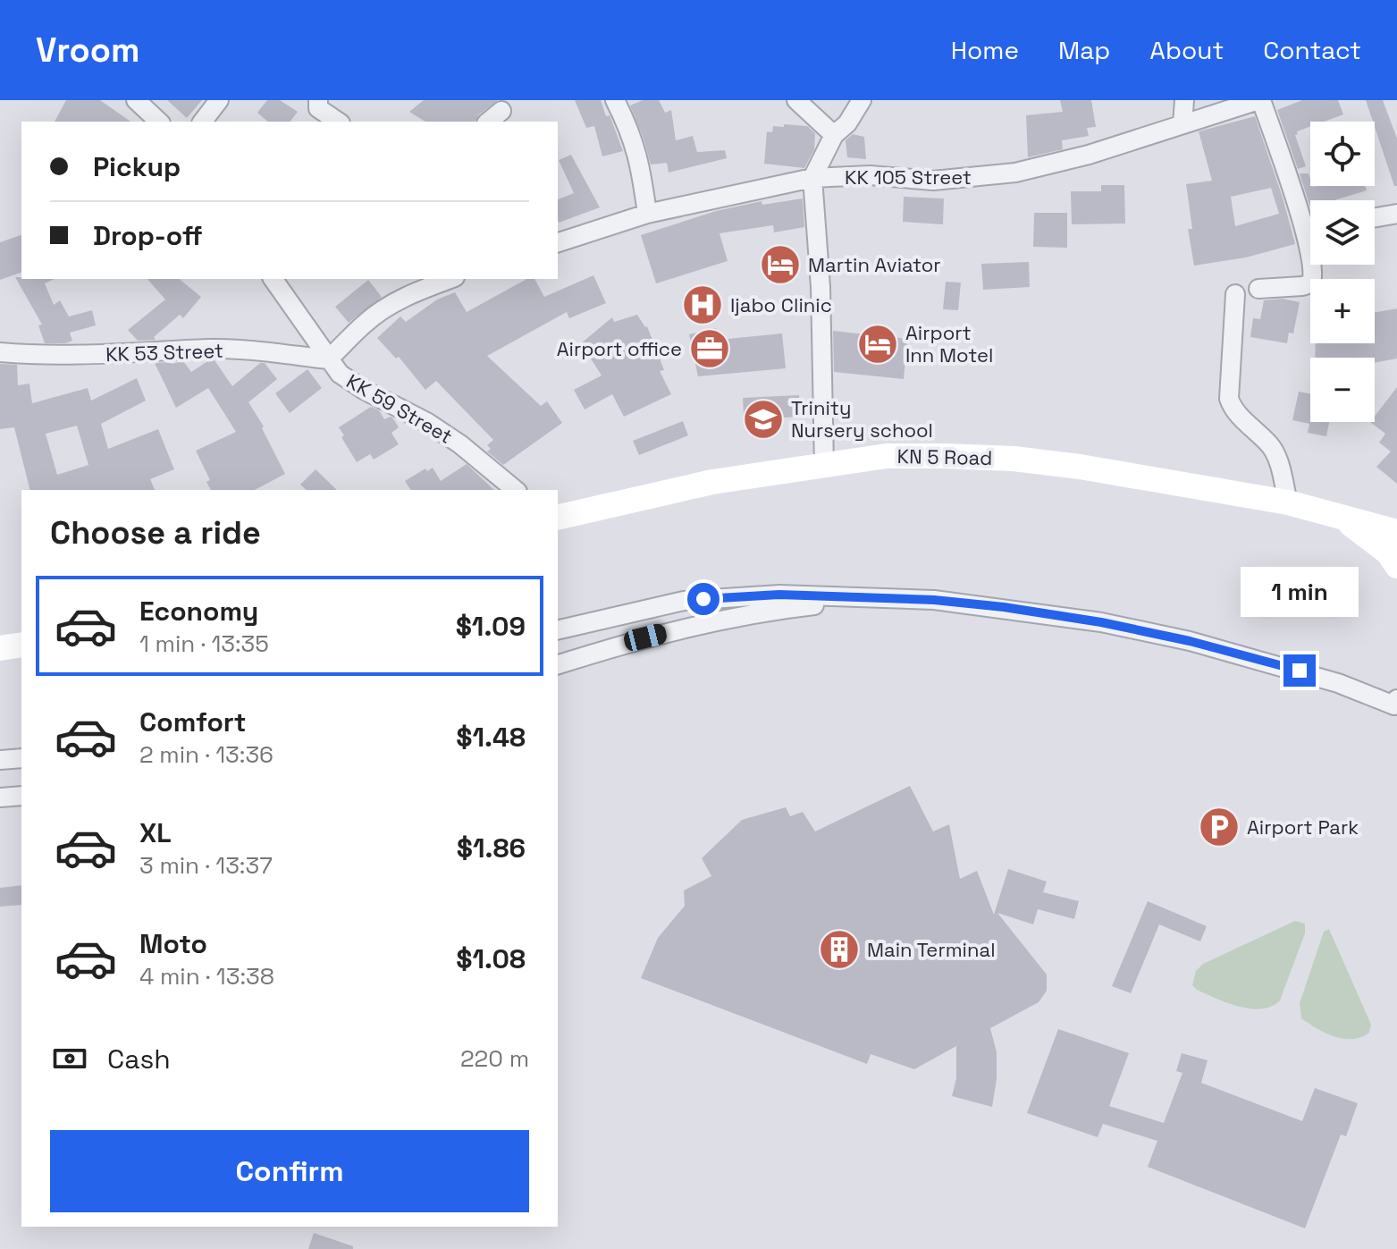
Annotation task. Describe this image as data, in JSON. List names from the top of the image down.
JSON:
{
  "streets": {
    "main road": ["KN 5 Road"],
    "street": ["KK 105 Street", "KK 53 Street", "KK 59 Street"]
  },
  "crossings": [
    ["KK 53 Street", "KK 59 Street"]
  ],
  "places": {
    "hotel": ["Martin Aviator", "Airport Inn Motel"],
    "hospital": ["Ijabo Clinic"],
    "office": ["Airport office"],
    "school or university": ["Trinity Nursery school"],
    "parking": ["Airport Park"],
    "building": ["Main Terminal"]
  },
  "page": {
    "header": "Vroom",
    "nav": [
      "Home",
      "Map",
      "About",
      "Contact"
    ],
    "map_buttons": ["+", "−"],
    "banner": ["Pickup", "Drop-off"],
    "heading": "Choose a ride",
    "bubble": "1 min",
    "list": [
      {
        "name": "Economy",
        "note": "1 min · 13:35",
        "value": "$1.09"
      },
      {
        "name": "Comfort",
        "note": "2 min · 13:36",
        "value": "$1.48"
      },
      {
        "name": "XL",
        "note": "3 min · 13:37",
        "value": "$1.86"
      },
      {
        "name": "Moto",
        "note": "4 min · 13:38",
        "value": "$1.08"
      }
    ],
    "pay": ["Cash", "220 m"],
    "buttons": "Confirm"
  }
}
